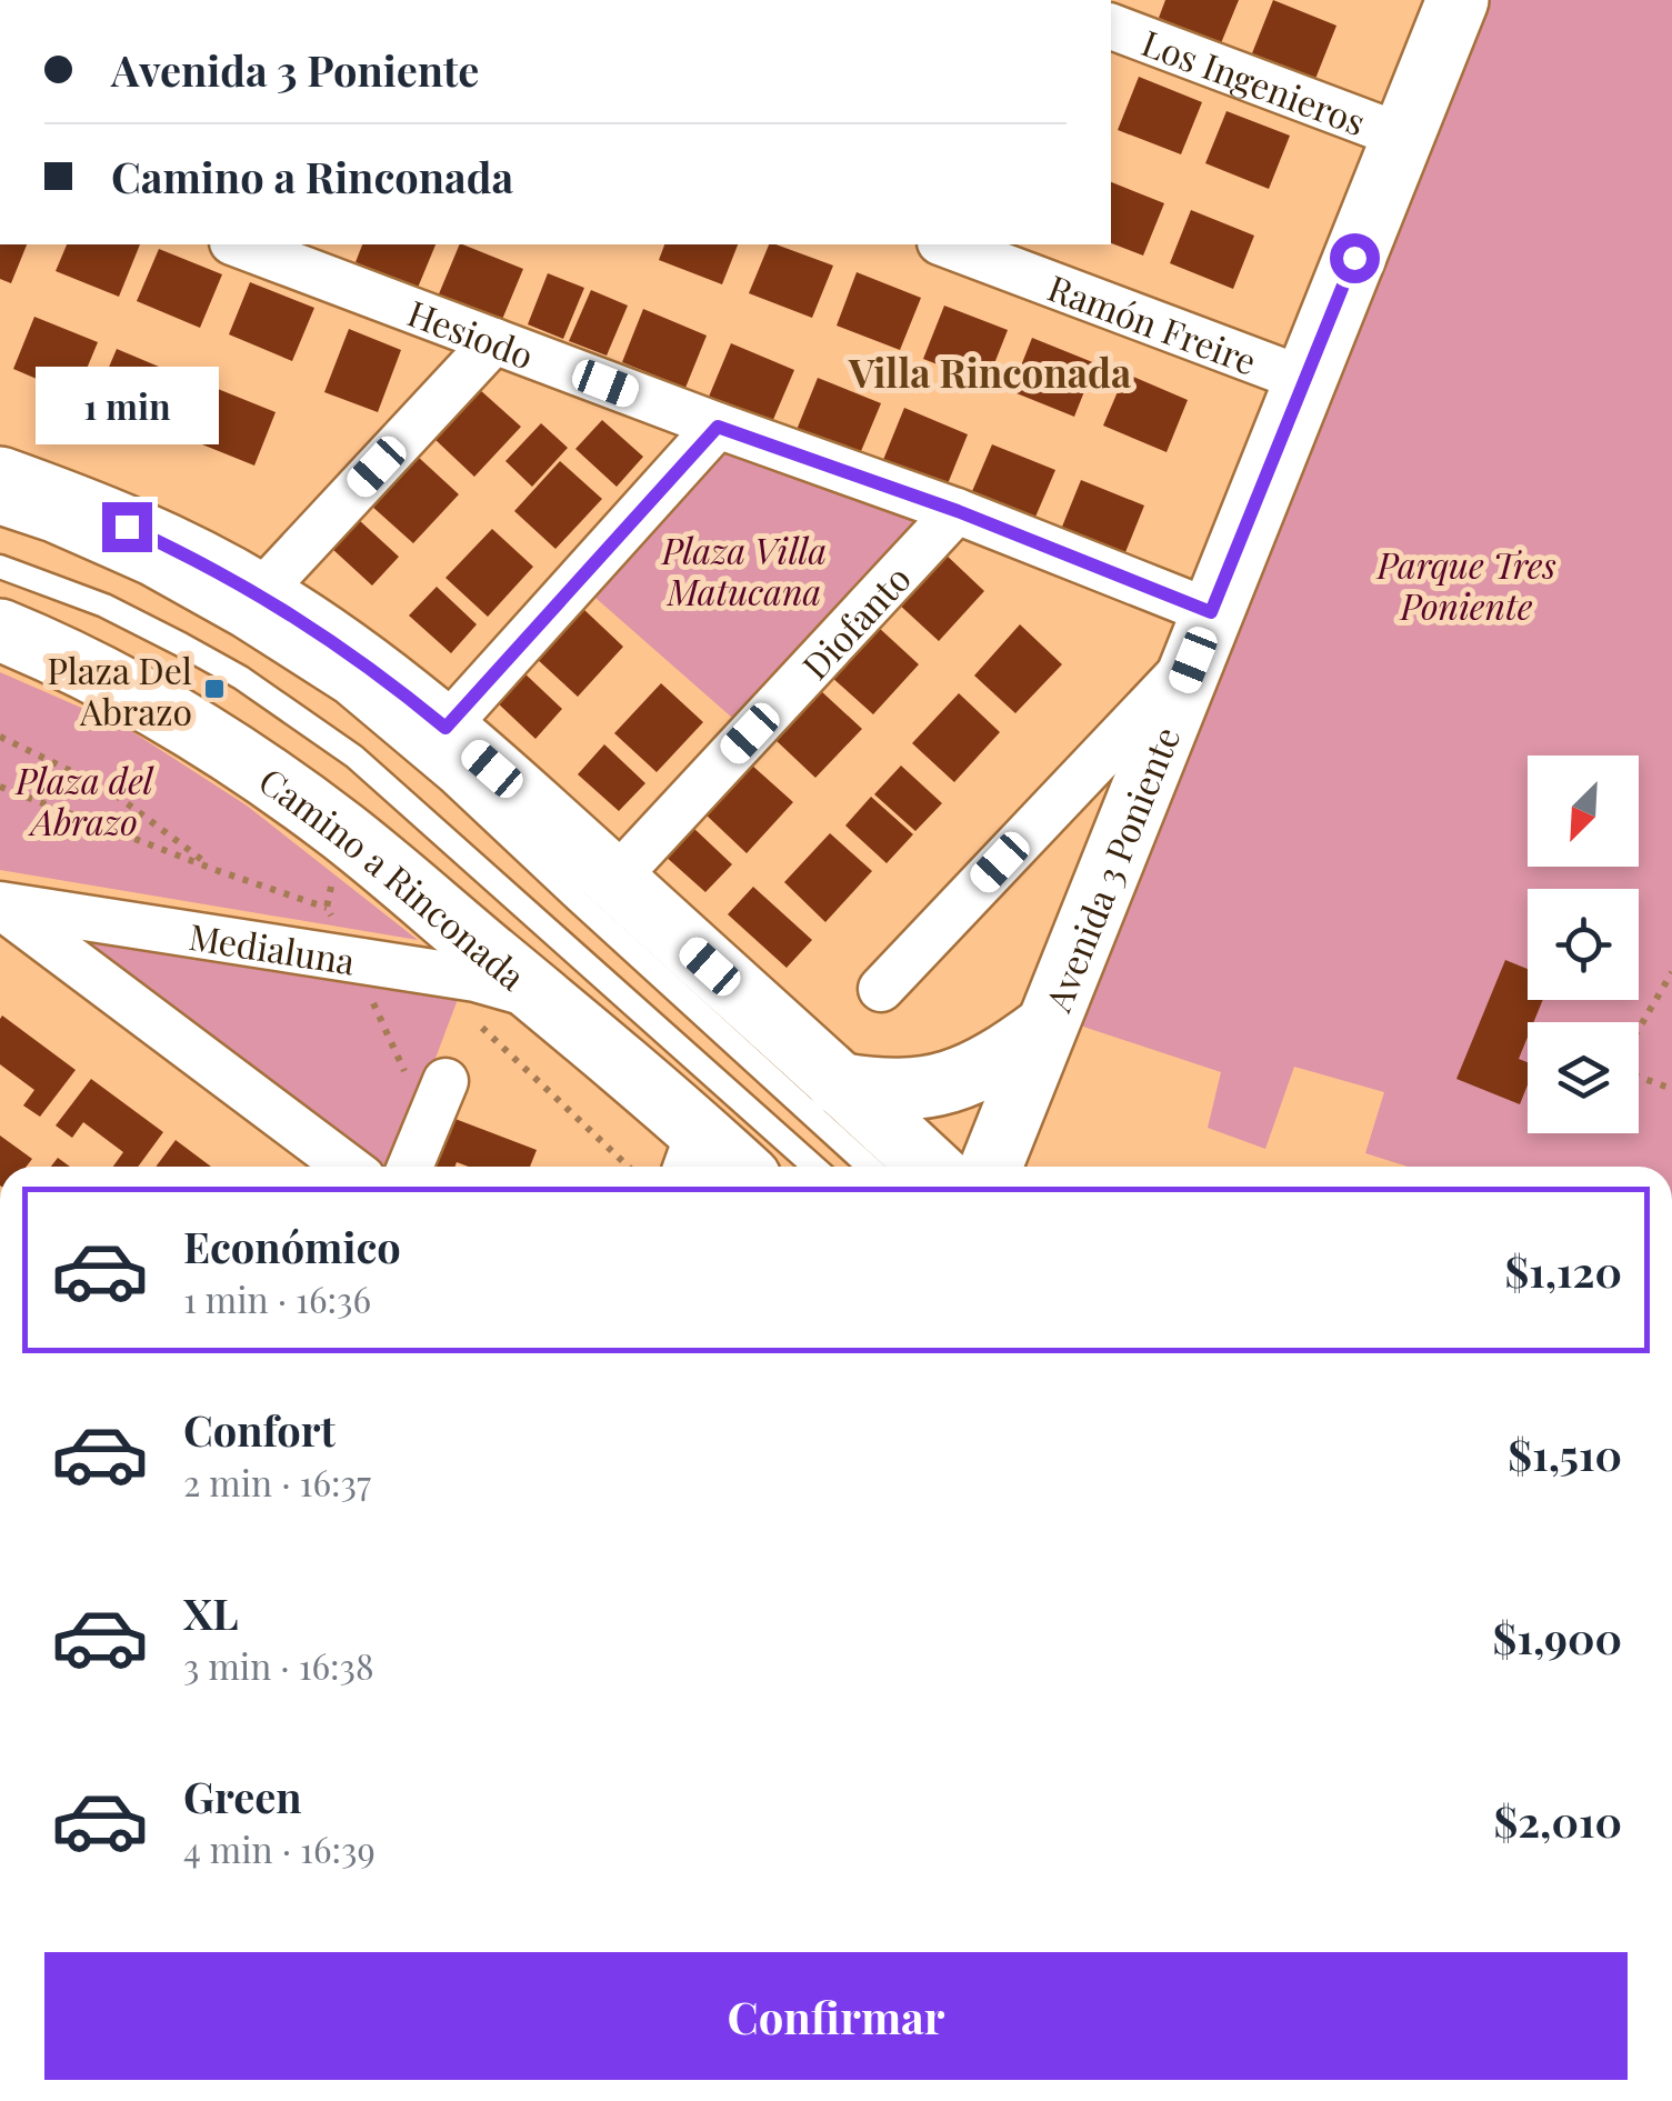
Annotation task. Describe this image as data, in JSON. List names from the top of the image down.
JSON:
{
  "streets": {
    "main road": ["Avenida 3 Poniente", "Camino a Rinconada"],
    "street": [
      "Los Ingenieros",
      "Ramón Freire",
      "Hesiodo",
      "Diofanto",
      "Medialuna"
    ]
  },
  "crossings": [
    ["Los Ingenieros", "Avenida 3 Poniente"],
    ["Ramón Freire", "Avenida 3 Poniente"],
    ["Hesiodo", "Diofanto"],
    ["Hesiodo", "Avenida 3 Poniente"],
    ["Camino a Rinconada", "Medialuna"]
  ],
  "districts": ["Villa Rinconada"],
  "parks": ["Plaza Villa Matucana", "Parque Tres Poniente", "Plaza del Abrazo"],
  "places": {
    "transit": ["Plaza Del Abrazo"]
  },
  "north": "bottom left",
  "page": {
    "banner": ["Avenida 3 Poniente", "Camino a Rinconada"],
    "bubble": "1 min",
    "list": [
      {
        "name": "Económico",
        "note": "1 min · 16:36",
        "value": "$1,120"
      },
      {
        "name": "Confort",
        "note": "2 min · 16:37",
        "value": "$1,510"
      },
      {
        "name": "XL",
        "note": "3 min · 16:38",
        "value": "$1,900"
      },
      {
        "name": "Green",
        "note": "4 min · 16:39",
        "value": "$2,010"
      }
    ],
    "buttons": "Confirmar"
  }
}
